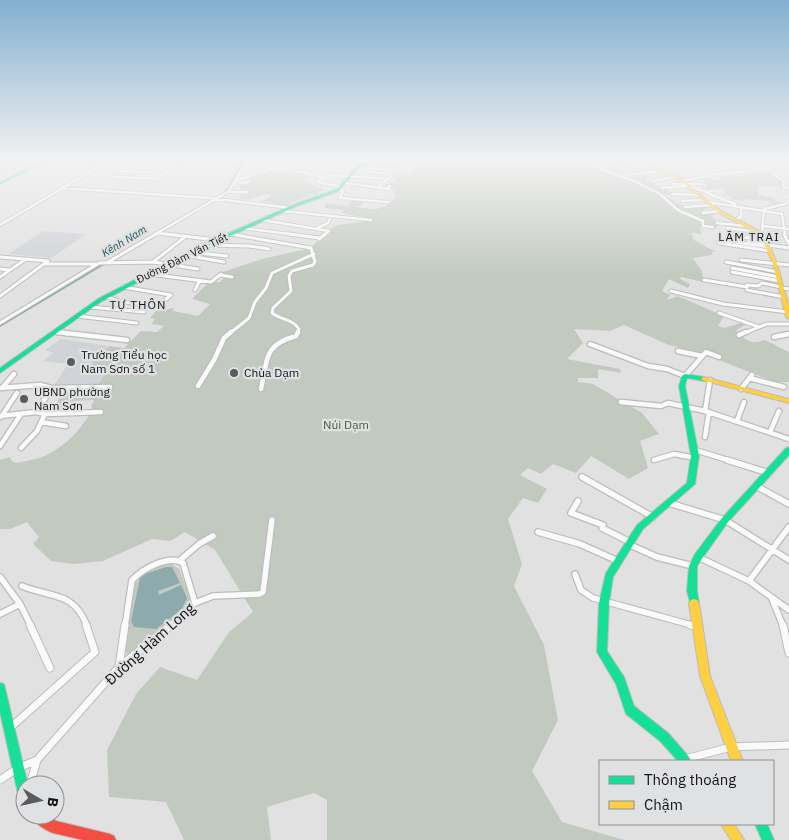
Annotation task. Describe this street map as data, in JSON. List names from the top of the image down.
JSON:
{
  "streets": {
    "street": ["Đường Đàm Văn Tiết", "Đường Hàm Long"]
  },
  "districts": ["LÃM TRẠI", "TỰ THÔN"],
  "water": ["Kênh Nam"],
  "parks": ["Núi Dạm"],
  "places": ["Trường Tiểu học Nam Sơn số 1", "Chùa Dạm", "UBND phường Nam Sơn"],
  "legend": ["Thông thoáng", "Chậm"],
  "north": "right"
}
